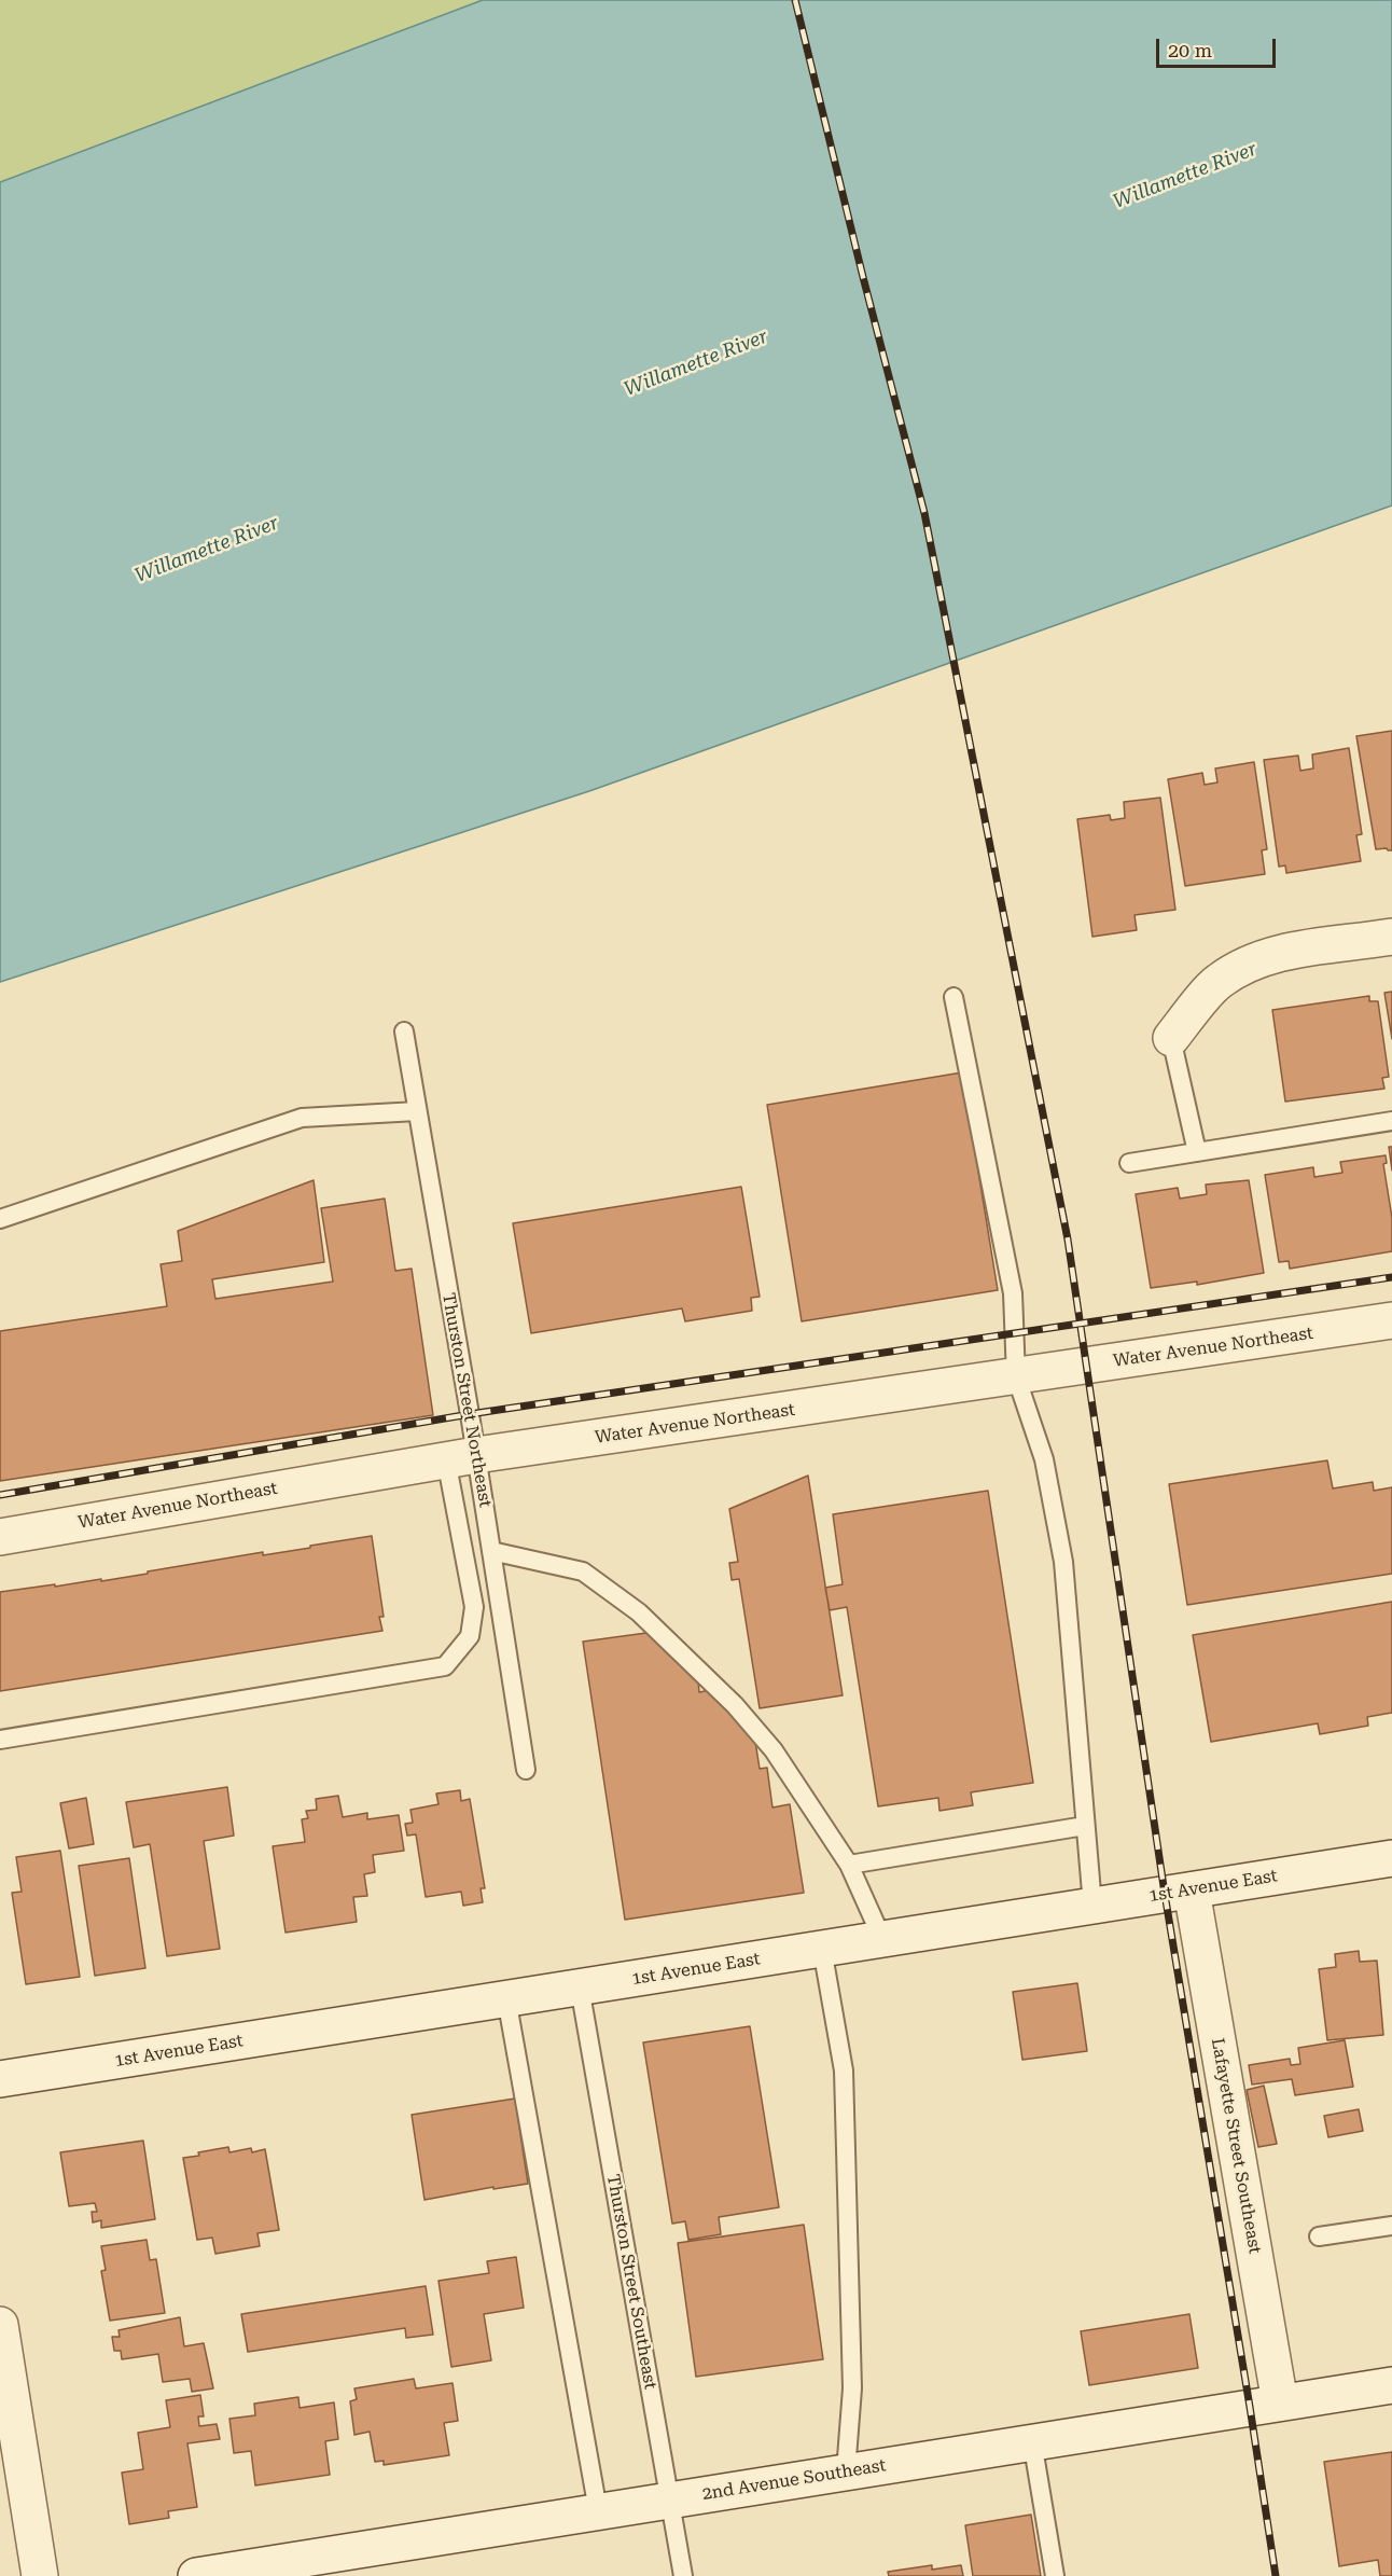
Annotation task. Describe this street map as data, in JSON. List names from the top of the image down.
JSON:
{
  "streets": {
    "main road": [
      "Water Avenue Northeast",
      "1st Avenue East",
      "Lafayette Street Southeast",
      "2nd Avenue Southeast"
    ],
    "lane": ["Thurston Street Northeast", "Thurston Street Southeast"]
  },
  "crossings": [
    ["Water Avenue Northeast", "Thurston Street Northeast"],
    ["1st Avenue East", "Lafayette Street Southeast"],
    ["1st Avenue East", "Thurston Street Southeast"],
    ["Lafayette Street Southeast", "2nd Avenue Southeast"],
    ["Thurston Street Southeast", "2nd Avenue Southeast"]
  ],
  "water": ["Willamette River"],
  "scale_bar": "20 m"
}
